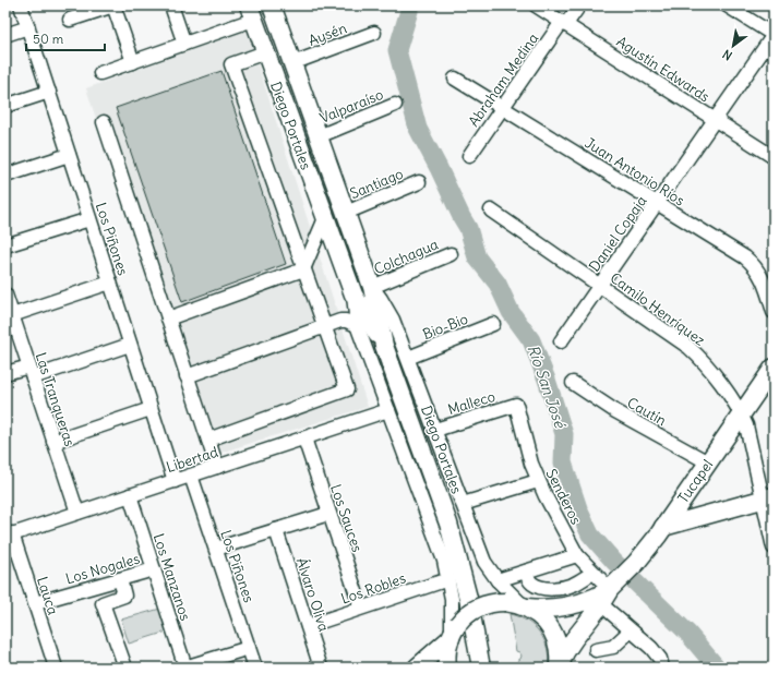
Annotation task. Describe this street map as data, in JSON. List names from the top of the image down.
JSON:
{
  "streets": {
    "main road": ["Diego Portales", "Tucapel"],
    "street": [
      "Aysén",
      "Agustín Edwards",
      "Abraham Medina",
      "Valparaíso",
      "Juan Antonio Ríos",
      "Santiago",
      "Daniel Copaja",
      "Los Piñones",
      "Colchagua",
      "Camilo Henríquez",
      "Bio-Bio",
      "Las Tranqueras",
      "Malleco",
      "Cautín",
      "Libertad",
      "Senderos",
      "Los Sauces",
      "Los Nogales",
      "Los Manzanos",
      "Los Robles",
      "Álvaro Oliva",
      "Lauca"
    ]
  },
  "crossings": [
    ["Aysén", "Diego Portales"],
    ["Agustín Edwards", "Abraham Medina"],
    ["Agustín Edwards", "Daniel Copaja"],
    ["Abraham Medina", "Juan Antonio Ríos"],
    ["Valparaíso", "Diego Portales"],
    ["Diego Portales", "Santiago"],
    ["Diego Portales", "Colchagua"],
    ["Diego Portales", "Bio-Bio"],
    ["Diego Portales", "Malleco"],
    ["Diego Portales", "Libertad"],
    ["Diego Portales", "Tucapel"],
    ["Diego Portales", "Los Robles"],
    ["Juan Antonio Ríos", "Daniel Copaja"],
    ["Daniel Copaja", "Camilo Henríquez"],
    ["Los Piñones", "Libertad"],
    ["Camilo Henríquez", "Tucapel"],
    ["Las Tranqueras", "Libertad"],
    ["Malleco", "Senderos"],
    ["Cautín", "Tucapel"],
    ["Libertad", "Los Sauces"],
    ["Libertad", "Los Manzanos"],
    ["Libertad", "Lauca"],
    ["Tucapel", "Senderos"],
    ["Los Sauces", "Los Robles"],
    ["Los Nogales", "Los Manzanos"],
    ["Los Nogales", "Lauca"],
    ["Los Robles", "Álvaro Oliva"]
  ],
  "water": ["Río San José"],
  "scale_bar": "50 m",
  "north": "bottom left"
}
